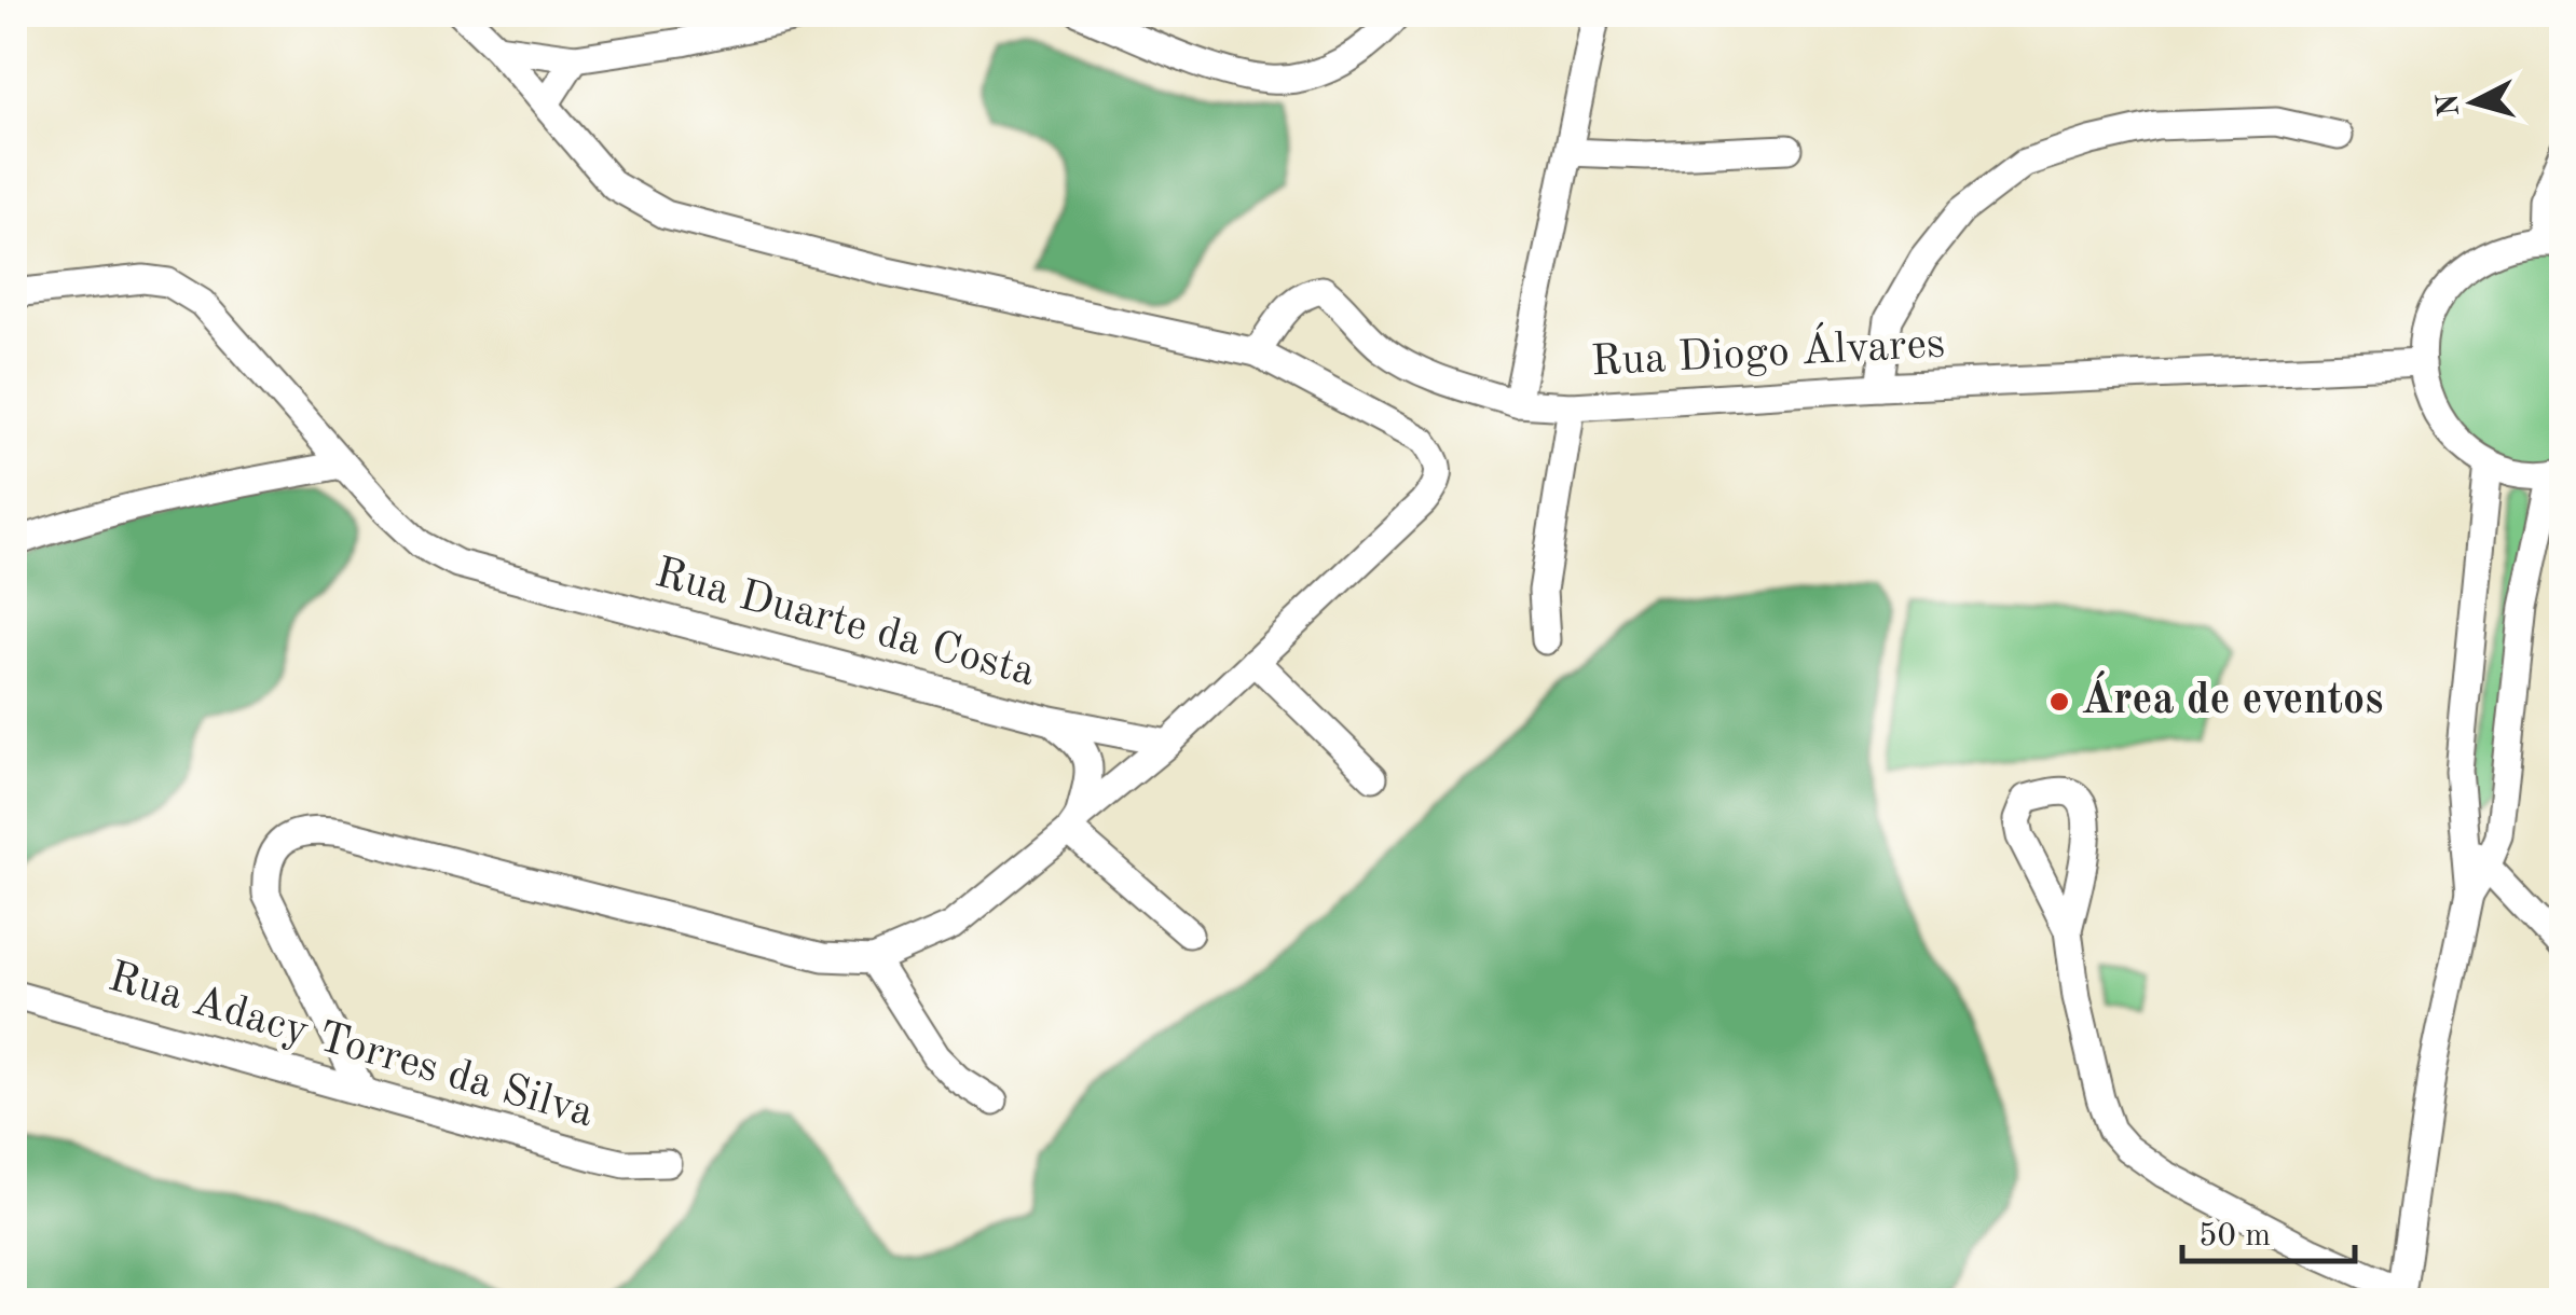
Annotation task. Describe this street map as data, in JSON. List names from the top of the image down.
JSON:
{
  "streets": {
    "street": ["Rua Diogo Álvares", "Rua Duarte da Costa", "Rua Adacy Torres da Silva"]
  },
  "places": ["Área de eventos"],
  "scale_bar": "50 m",
  "north": "left"
}
